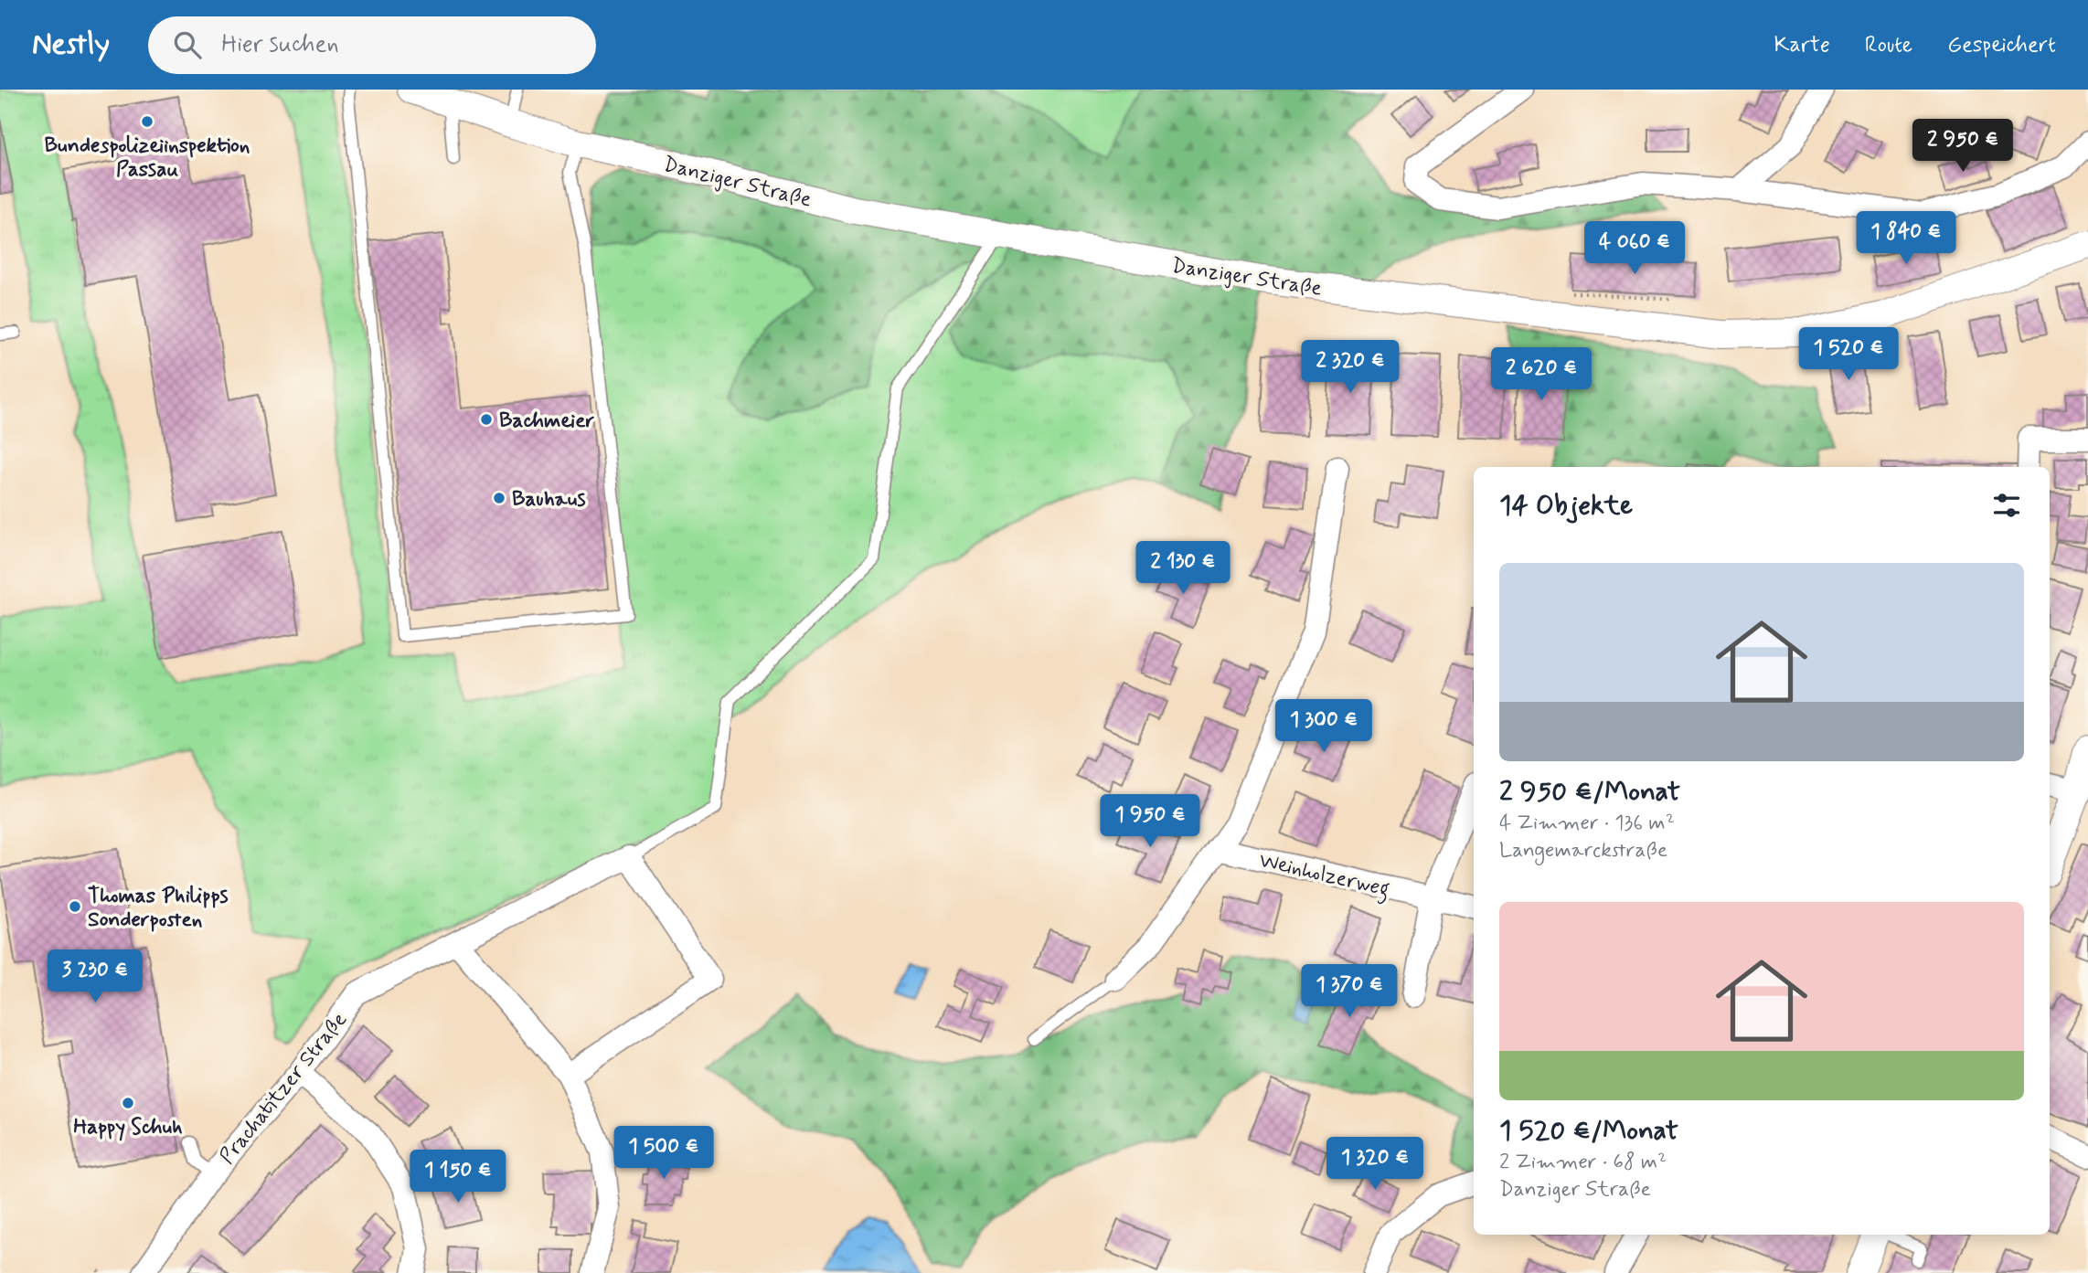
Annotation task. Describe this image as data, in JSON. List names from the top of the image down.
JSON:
{
  "streets": {
    "street": ["Danziger Straße", "Weinholzerweg", "Prachatitzer Straße"]
  },
  "places": [
    "Bundespolizeiinspektion Passau",
    "Bachmeier",
    "Bauhaus",
    "Thomas Philipps Sonderposten",
    "Happy Schuh"
  ],
  "page": {
    "header": "Nestly",
    "search": "Hier suchen",
    "nav": ["Karte", "Route", "Gespeichert"],
    "price": [
      "2 950 €",
      "1 840 €",
      "4 060 €",
      "1 520 €",
      "2 320 €",
      "2 620 €",
      "2 130 €",
      "1 300 €",
      "1 950 €",
      "3 230 €",
      "1 370 €",
      "1 500 €",
      "1 320 €",
      "1 150 €"
    ],
    "heading": "14 Objekte",
    "list": [
      {
        "name": "2 950 €/Monat",
        "note": "4 Zimmer · 136 m² · Langemarckstraße"
      },
      {
        "name": "1 520 €/Monat",
        "note": "2 Zimmer · 68 m² · Danziger Straße"
      }
    ]
  }
}
